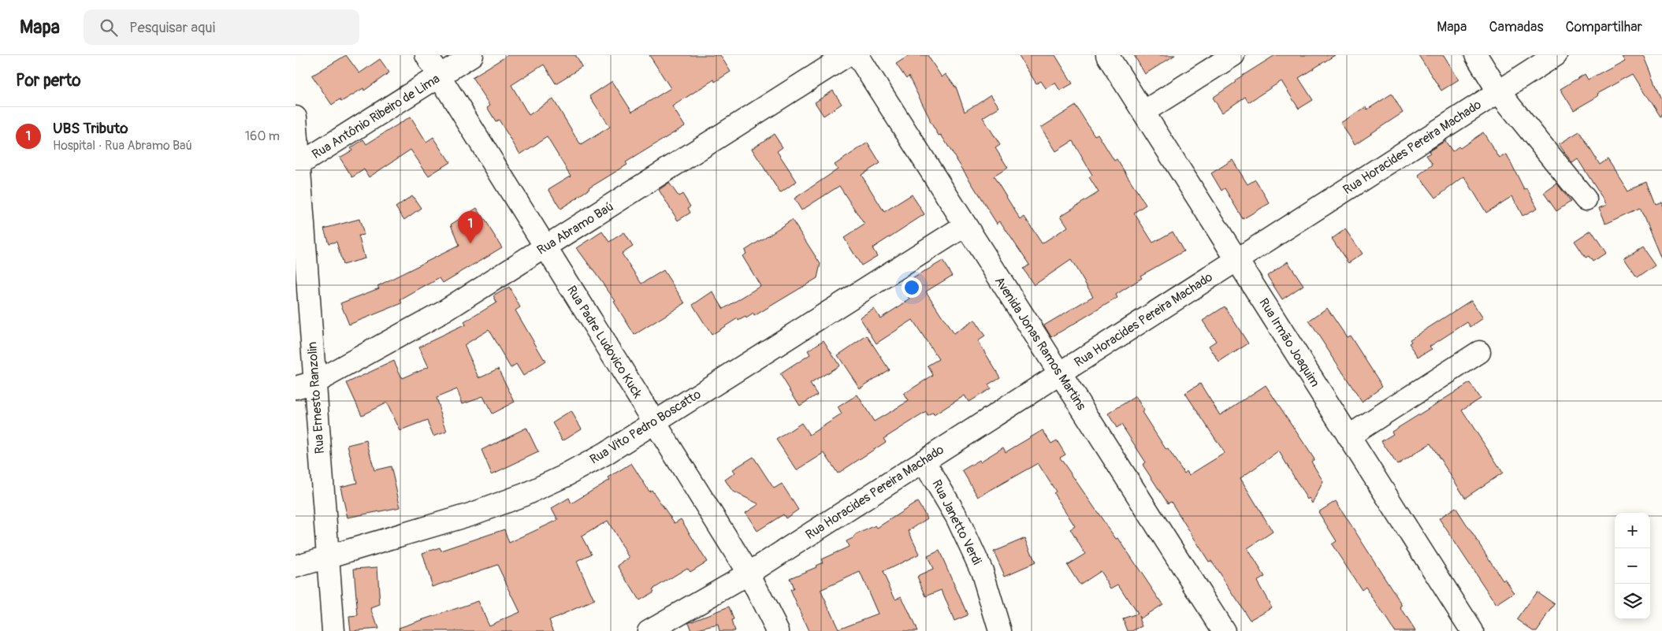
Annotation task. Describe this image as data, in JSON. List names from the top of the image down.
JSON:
{
  "streets": {
    "street": [
      "Rua Antônio Ribeiro de Lima",
      "Rua Horacides Pereira Machado",
      "Rua Abramo Baú",
      "Rua Padre Ludovico Kuck",
      "Rua Irmão Joaquim",
      "Avenida Jonas Ramos Martins",
      "Rua Ernesto Ranzolin",
      "Rua Vito Pedro Boscatto",
      "Rua Janetto Verdi"
    ]
  },
  "crossings": [
    ["Rua Antônio Ribeiro de Lima", "Rua Padre Ludovico Kuck"],
    ["Rua Antônio Ribeiro de Lima", "Rua Ernesto Ranzolin"],
    ["Rua Horacides Pereira Machado", "Rua Padre Ludovico Kuck"],
    ["Rua Horacides Pereira Machado", "Rua Irmão Joaquim"],
    ["Rua Horacides Pereira Machado", "Avenida Jonas Ramos Martins"],
    ["Rua Horacides Pereira Machado", "Rua Janetto Verdi"],
    ["Rua Abramo Baú", "Rua Padre Ludovico Kuck"],
    ["Rua Abramo Baú", "Rua Ernesto Ranzolin"],
    ["Rua Padre Ludovico Kuck", "Rua Vito Pedro Boscatto"],
    ["Avenida Jonas Ramos Martins", "Rua Vito Pedro Boscatto"],
    ["Rua Ernesto Ranzolin", "Rua Vito Pedro Boscatto"]
  ],
  "page": {
    "header": "Mapa",
    "search": "Pesquisar aqui",
    "nav": ["Mapa", "Camadas", "Compartilhar"],
    "heading": "Por perto",
    "list": [
      {
        "mark": "1",
        "name": "UBS Tributo",
        "note": "Hospital · Rua Abramo Baú",
        "value": "160 m"
      }
    ],
    "pins": "1",
    "map_buttons": ["+", "−"]
  }
}
